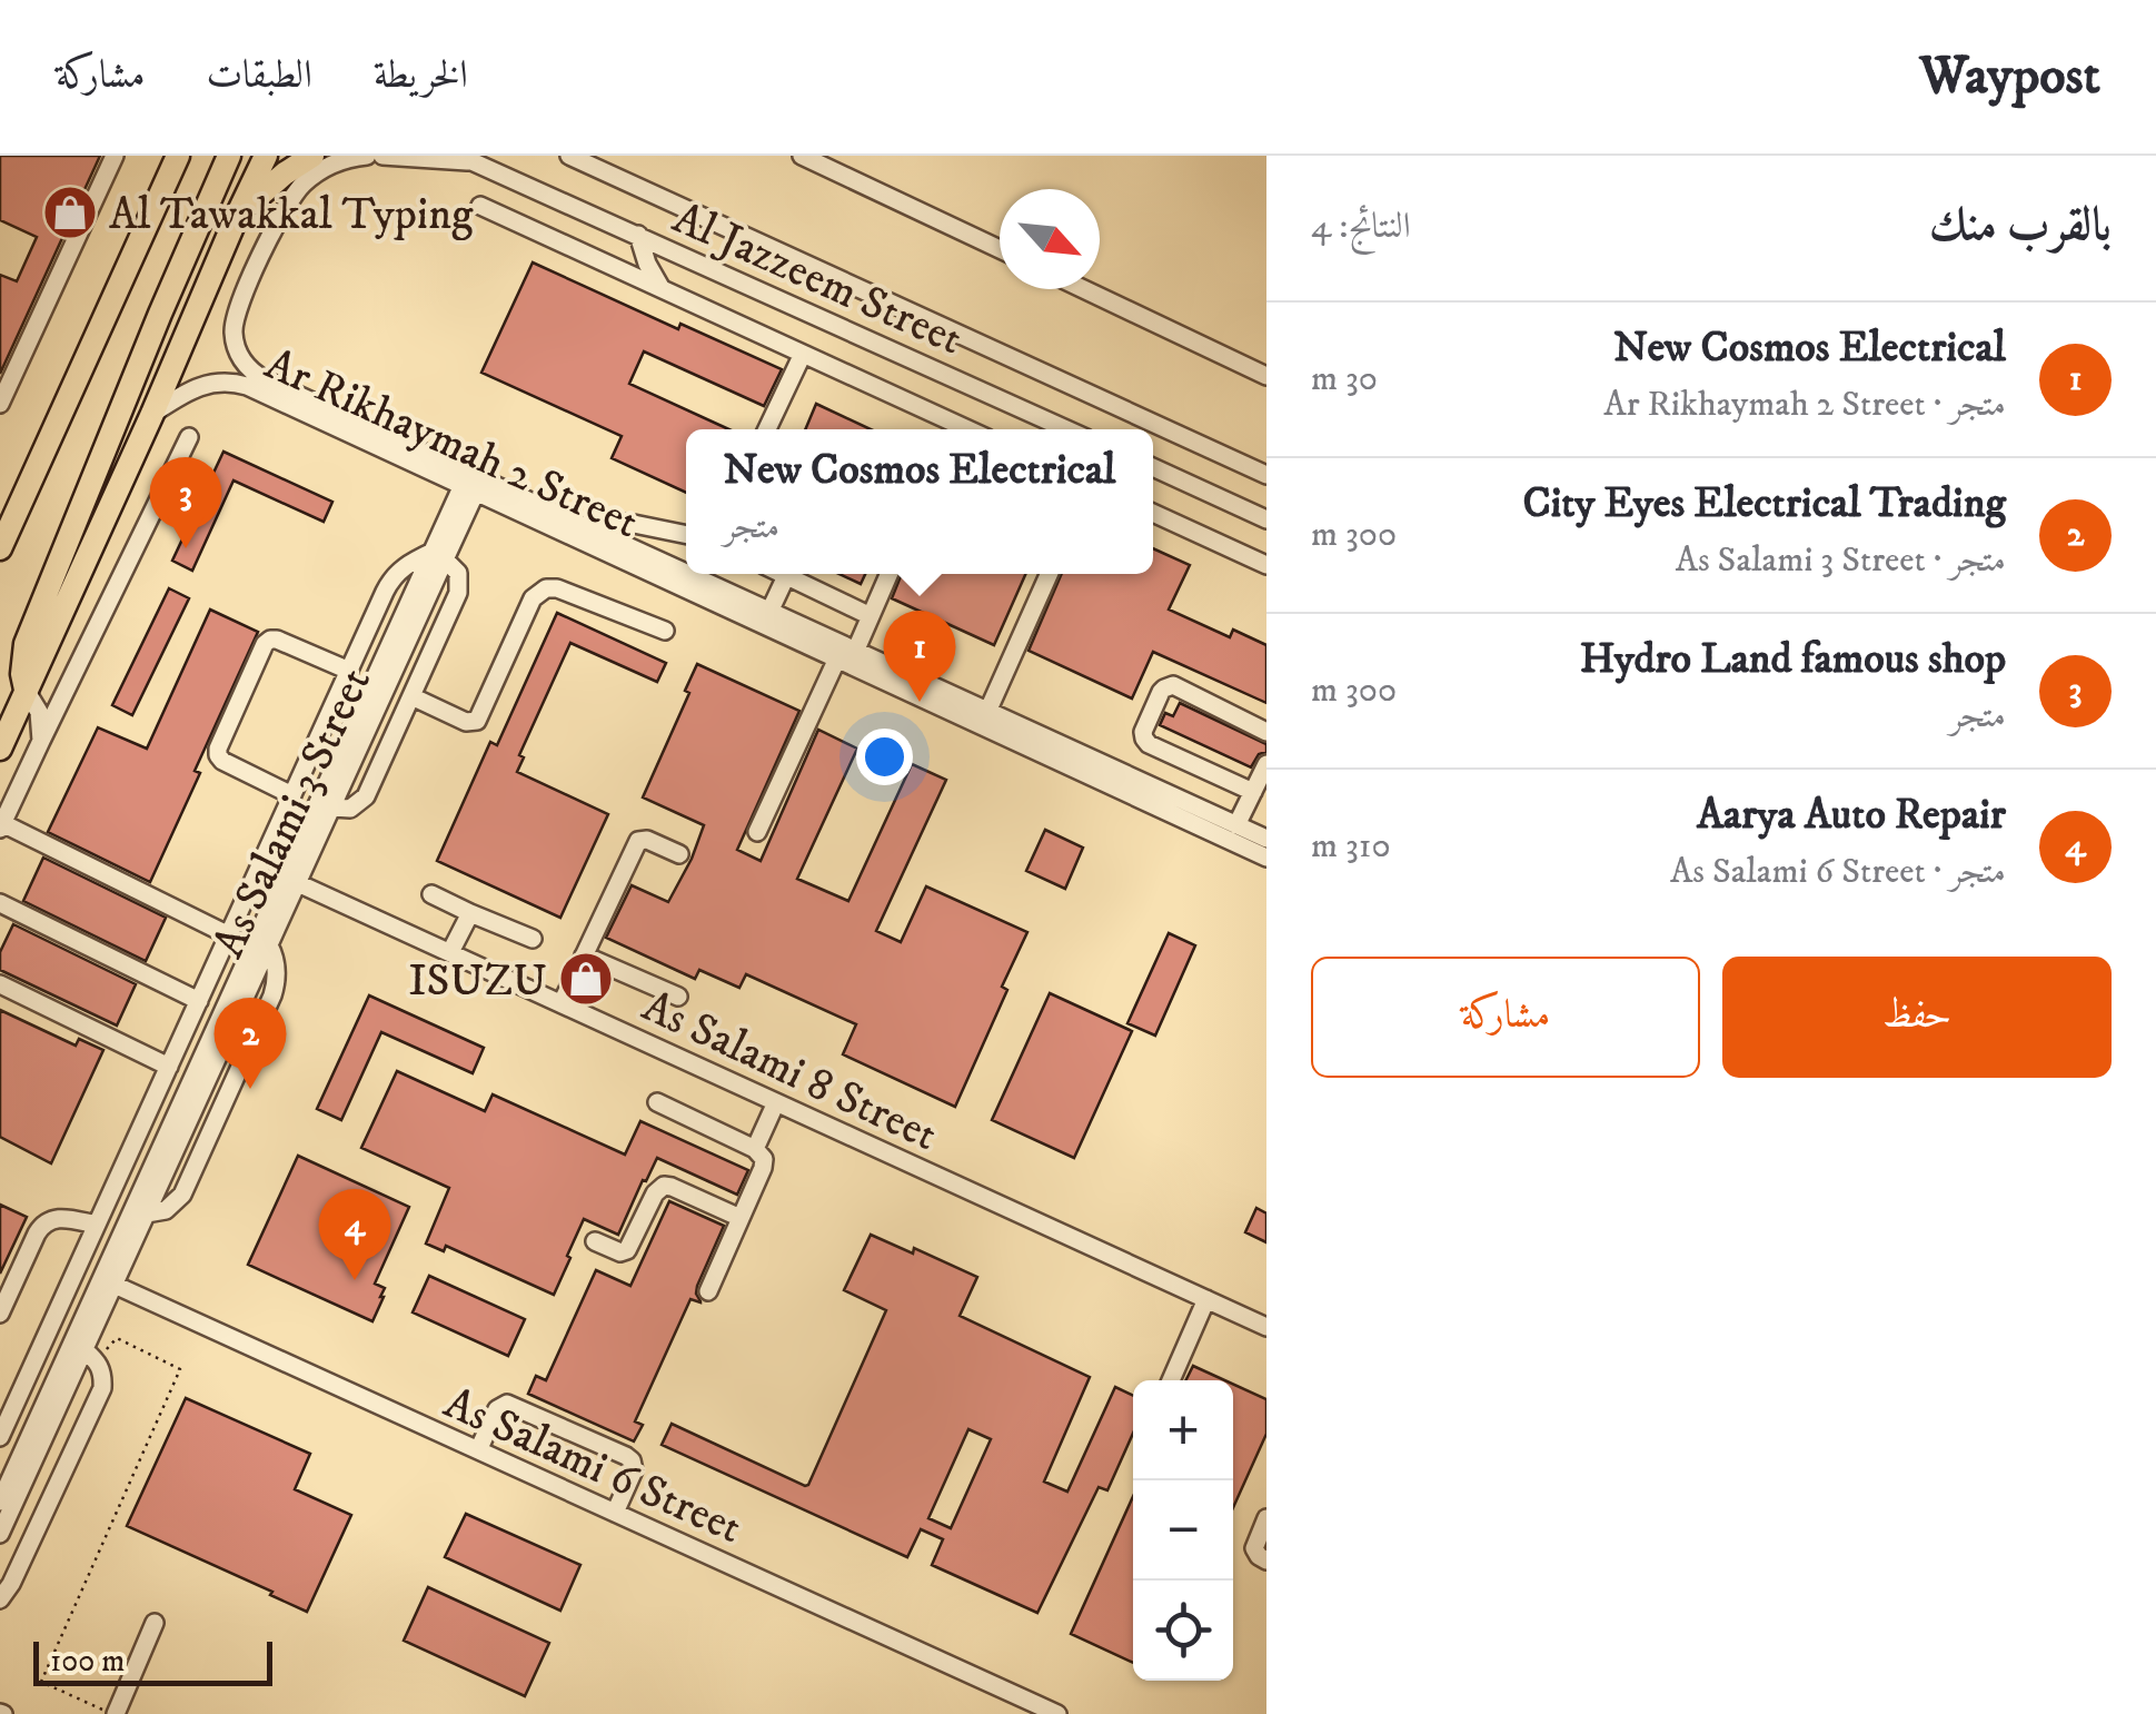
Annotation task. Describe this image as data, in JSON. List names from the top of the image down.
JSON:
{
  "streets": {
    "street": [
      "Al Jazzeem Street",
      "Ar Rikhaymah 2 Street",
      "As Salami 3 Street",
      "As Salami 8 Street",
      "As Salami 6 Street"
    ]
  },
  "crossings": [
    ["Ar Rikhaymah 2 Street", "As Salami 3 Street"],
    ["As Salami 3 Street", "As Salami 8 Street"],
    ["As Salami 3 Street", "As Salami 6 Street"]
  ],
  "places": {
    "shop": ["Al Tawakkal Typing", "ISUZU"]
  },
  "scale_bar": "100 m",
  "north": "bottom right",
  "page": {
    "header": "Waypost",
    "nav": ["الخريطة", "الطبقات", "مشاركة"],
    "heading": ["بالقرب منك", "النتائج: 4"],
    "list": [
      {
        "mark": "1",
        "name": "New Cosmos Electrical",
        "note": "متجر · Ar Rikhaymah 2 Street",
        "value": "30 m"
      },
      {
        "mark": "2",
        "name": "City Eyes Electrical Trading",
        "note": "متجر · As Salami 3 Street",
        "value": "300 m"
      },
      {
        "mark": "3",
        "name": "Hydro Land famous shop",
        "note": "متجر",
        "value": "300 m"
      },
      {
        "mark": "4",
        "name": "Aarya Auto Repair",
        "note": "متجر · As Salami 6 Street",
        "value": "310 m"
      }
    ],
    "popup": ["New Cosmos Electrical", "متجر"],
    "pins": [
      "3",
      "1",
      "2",
      "4"
    ],
    "buttons": ["حفظ", "مشاركة"],
    "map_buttons": ["+", "−"],
    "scale": "100 m"
  }
}
